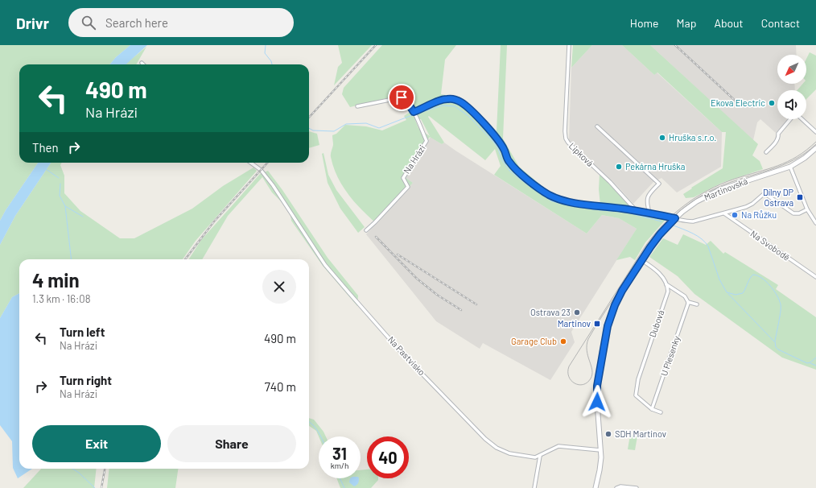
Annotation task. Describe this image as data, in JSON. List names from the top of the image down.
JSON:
{
  "streets": {
    "street": [
      "Lipková",
      "Na Hrázi",
      "Martinovská",
      "Na Svobodě",
      "Dubová",
      "Na Pastvisko",
      "U Plesenky"
    ]
  },
  "crossings": [
    ["Martinovská", "Na Pastvisko"],
    ["Dubová", "U Plesenky"]
  ],
  "places": {
    "other": [
      "Ekova Electric",
      "Hruška s.r.o.",
      "Pekárna Hruška",
      "Na Růžku",
      "Ostrava 23",
      "Garage Club",
      "SDH Martinov"
    ],
    "transit": ["Dílny DP Ostrava", "Martinov"]
  },
  "north": "bottom left",
  "page": {
    "header": "Drivr",
    "search": "Search here",
    "nav": [
      "Home",
      "Map",
      "About",
      "Contact"
    ],
    "turn": ["490 m", "Na Hrázi"],
    "then": "Then",
    "heading": ["4 min", "1.3 km · 16:08"],
    "list": [
      {
        "name": "Turn left",
        "note": "Na Hrázi",
        "value": "490 m"
      },
      {
        "name": "Turn right",
        "note": "Na Hrázi",
        "value": "740 m"
      }
    ],
    "buttons": ["Exit", "Share"],
    "speed": "31 km/h",
    "limit": "40"
  }
}
